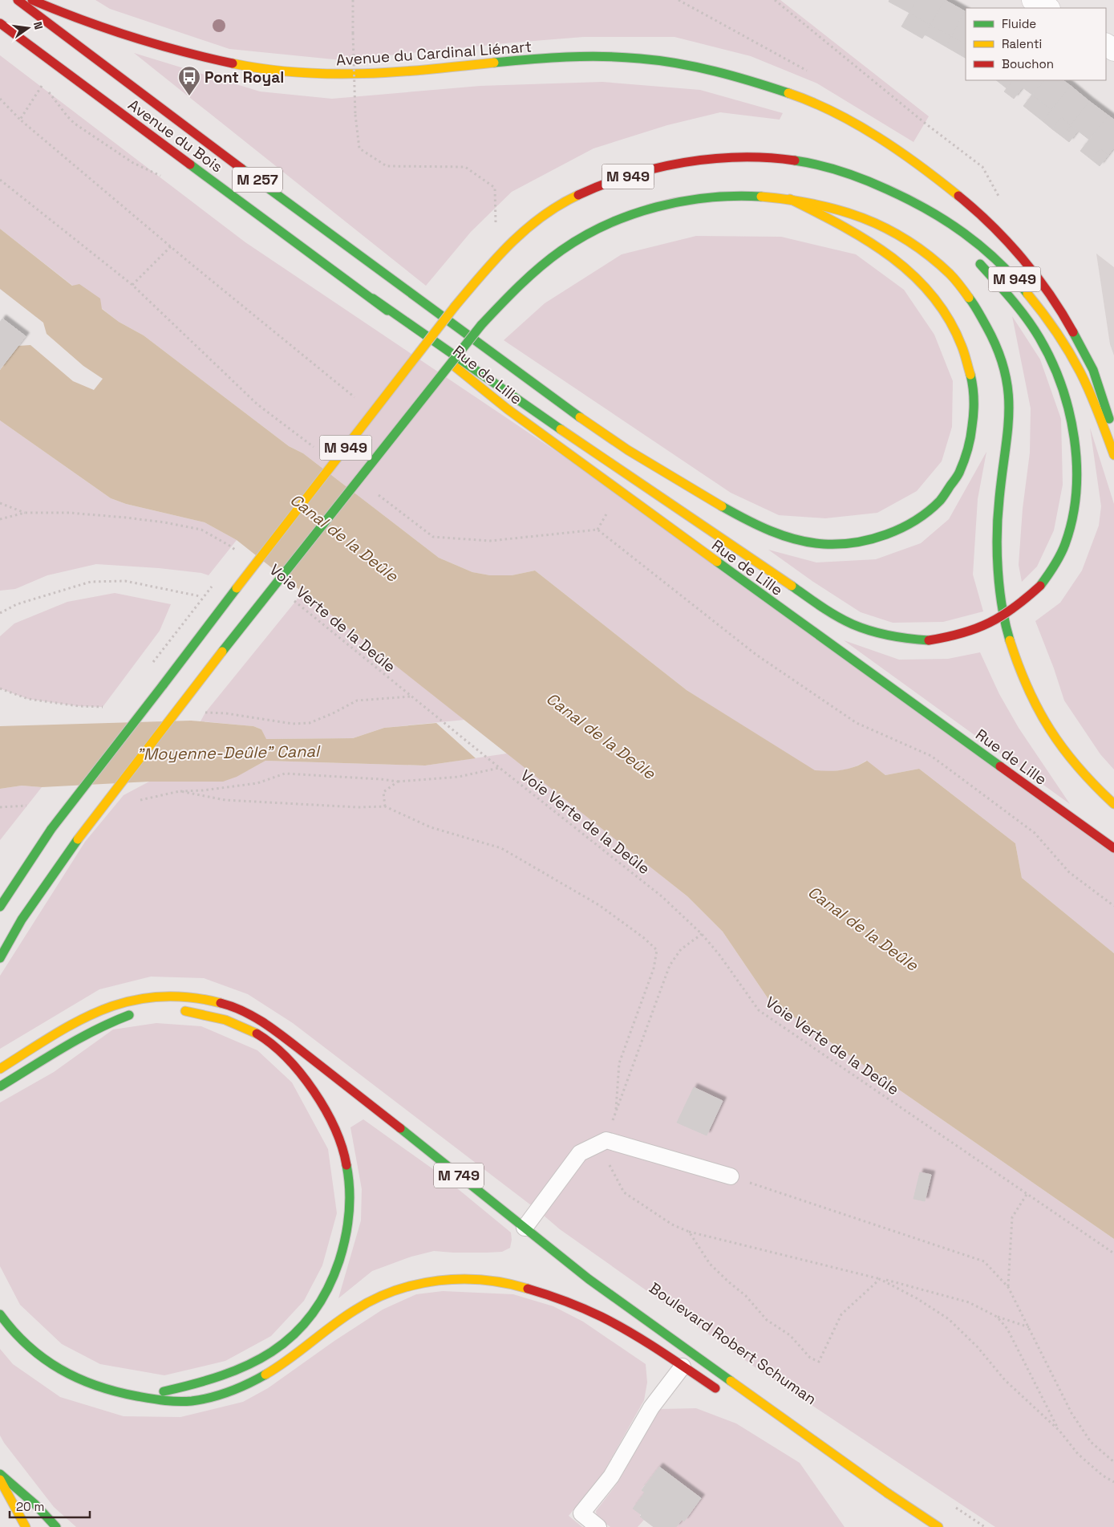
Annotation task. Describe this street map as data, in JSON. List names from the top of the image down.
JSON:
{
  "streets": {
    "main road": [
      "Avenue du Cardinal Liénart",
      "Avenue du Bois",
      "M 949",
      "M 257",
      "Rue de Lille",
      "M 749"
    ],
    "path": ["Voie Verte de la Deûle"]
  },
  "crossings": [
    ["Avenue du Bois", "Rue de Lille"]
  ],
  "water": ["Canal de la Deûle", "\"Moyenne-Deûle\" Canal"],
  "places": {
    "bus stop": ["Pont Royal"]
  },
  "legend": ["Fluide", "Ralenti", "Bouchon"],
  "scale_bar": "20 m",
  "north": "right"
}
